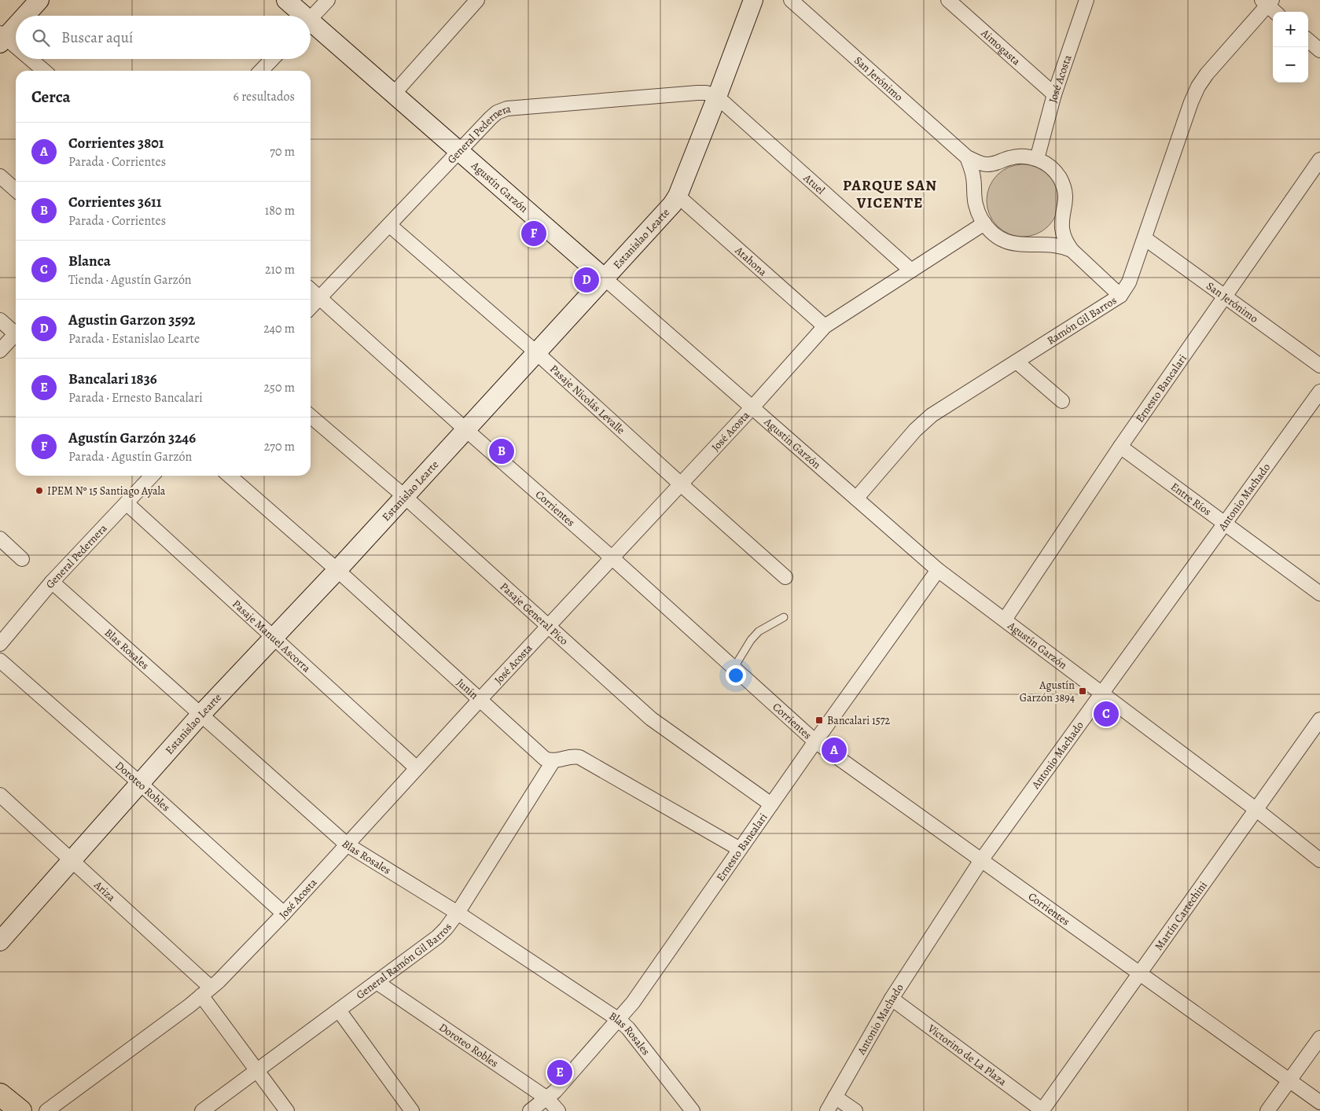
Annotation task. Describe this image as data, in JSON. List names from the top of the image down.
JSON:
{
  "streets": {
    "main road": ["Agustín Garzón", "Estanislao Learte"],
    "street": [
      "Aimogasta",
      "San Jerónimo",
      "José Acosta",
      "General Pedernera",
      "Atuel",
      "Atahona",
      "Ramón Gil Barros",
      "Ernesto Bancalari",
      "Pasaje Nicolás Levalle",
      "Antonio Machado",
      "Entre Ríos",
      "Corrientes",
      "Pasaje General Pico",
      "Pasaje Manuel Ascorra",
      "Blas Rosales",
      "Junín",
      "Doroteo Robles",
      "Ariza",
      "Martín Cartechini",
      "General Ramón Gil Barros",
      "Victorino de La Plaza"
    ]
  },
  "crossings": [
    ["Aimogasta", "José Acosta"],
    ["San Jerónimo", "Ramón Gil Barros"],
    ["San Jerónimo", "Ernesto Bancalari"],
    ["José Acosta", "Atuel"],
    ["José Acosta", "Agustín Garzón"],
    ["José Acosta", "Atahona"],
    ["José Acosta", "Pasaje Nicolás Levalle"],
    ["José Acosta", "Corrientes"],
    ["José Acosta", "Pasaje General Pico"],
    ["José Acosta", "Pasaje Manuel Ascorra"],
    ["José Acosta", "Blas Rosales"],
    ["José Acosta", "Junín"],
    ["José Acosta", "Doroteo Robles"],
    ["José Acosta", "Ariza"],
    ["General Pedernera", "Atuel"],
    ["General Pedernera", "Agustín Garzón"],
    ["General Pedernera", "Estanislao Learte"],
    ["General Pedernera", "Pasaje Nicolás Levalle"],
    ["General Pedernera", "Corrientes"],
    ["General Pedernera", "Pasaje Manuel Ascorra"],
    ["General Pedernera", "Blas Rosales"],
    ["Atuel", "Estanislao Learte"],
    ["Agustín Garzón", "Estanislao Learte"],
    ["Agustín Garzón", "Ramón Gil Barros"],
    ["Agustín Garzón", "Ernesto Bancalari"],
    ["Agustín Garzón", "Antonio Machado"],
    ["Agustín Garzón", "Martín Cartechini"],
    ["Estanislao Learte", "Atahona"],
    ["Estanislao Learte", "Pasaje Nicolás Levalle"],
    ["Estanislao Learte", "Corrientes"],
    ["Estanislao Learte", "Pasaje General Pico"],
    ["Estanislao Learte", "Pasaje Manuel Ascorra"],
    ["Estanislao Learte", "Blas Rosales"],
    ["Estanislao Learte", "Junín"],
    ["Estanislao Learte", "Doroteo Robles"],
    ["Estanislao Learte", "Ariza"],
    ["Ernesto Bancalari", "Entre Ríos"],
    ["Ernesto Bancalari", "Corrientes"],
    ["Ernesto Bancalari", "Pasaje General Pico"],
    ["Ernesto Bancalari", "Blas Rosales"],
    ["Ernesto Bancalari", "Doroteo Robles"],
    ["Antonio Machado", "Entre Ríos"],
    ["Antonio Machado", "Corrientes"],
    ["Antonio Machado", "Victorino de La Plaza"],
    ["Corrientes", "Martín Cartechini"],
    ["Blas Rosales", "General Ramón Gil Barros"],
    ["Junín", "General Ramón Gil Barros"],
    ["Doroteo Robles", "General Ramón Gil Barros"],
    ["Ariza", "General Ramón Gil Barros"],
    ["Martín Cartechini", "Victorino de La Plaza"]
  ],
  "districts": ["PARQUE SAN VICENTE"],
  "places": {
    "other": ["IPEM Nº 15 Santiago Ayala"],
    "transit": ["Agustín Garzón 3894", "Bancalari 1572"]
  },
  "page": {
    "map_buttons": ["+", "−"],
    "search": "Buscar aquí",
    "heading": ["Cerca", "6 resultados"],
    "list": [
      {
        "mark": "A",
        "name": "Corrientes 3801",
        "note": "Parada · Corrientes",
        "value": "70 m"
      },
      {
        "mark": "B",
        "name": "Corrientes 3611",
        "note": "Parada · Corrientes",
        "value": "180 m"
      },
      {
        "mark": "C",
        "name": "Blanca",
        "note": "Tienda · Agustín Garzón",
        "value": "210 m"
      },
      {
        "mark": "D",
        "name": "Agustin Garzon 3592",
        "note": "Parada · Estanislao Learte",
        "value": "240 m"
      },
      {
        "mark": "E",
        "name": "Bancalari 1836",
        "note": "Parada · Ernesto Bancalari",
        "value": "250 m"
      },
      {
        "mark": "F",
        "name": "Agustín Garzón 3246",
        "note": "Parada · Agustín Garzón",
        "value": "270 m"
      }
    ],
    "pins": [
      "F",
      "D",
      "B",
      "C",
      "A",
      "E"
    ]
  }
}
